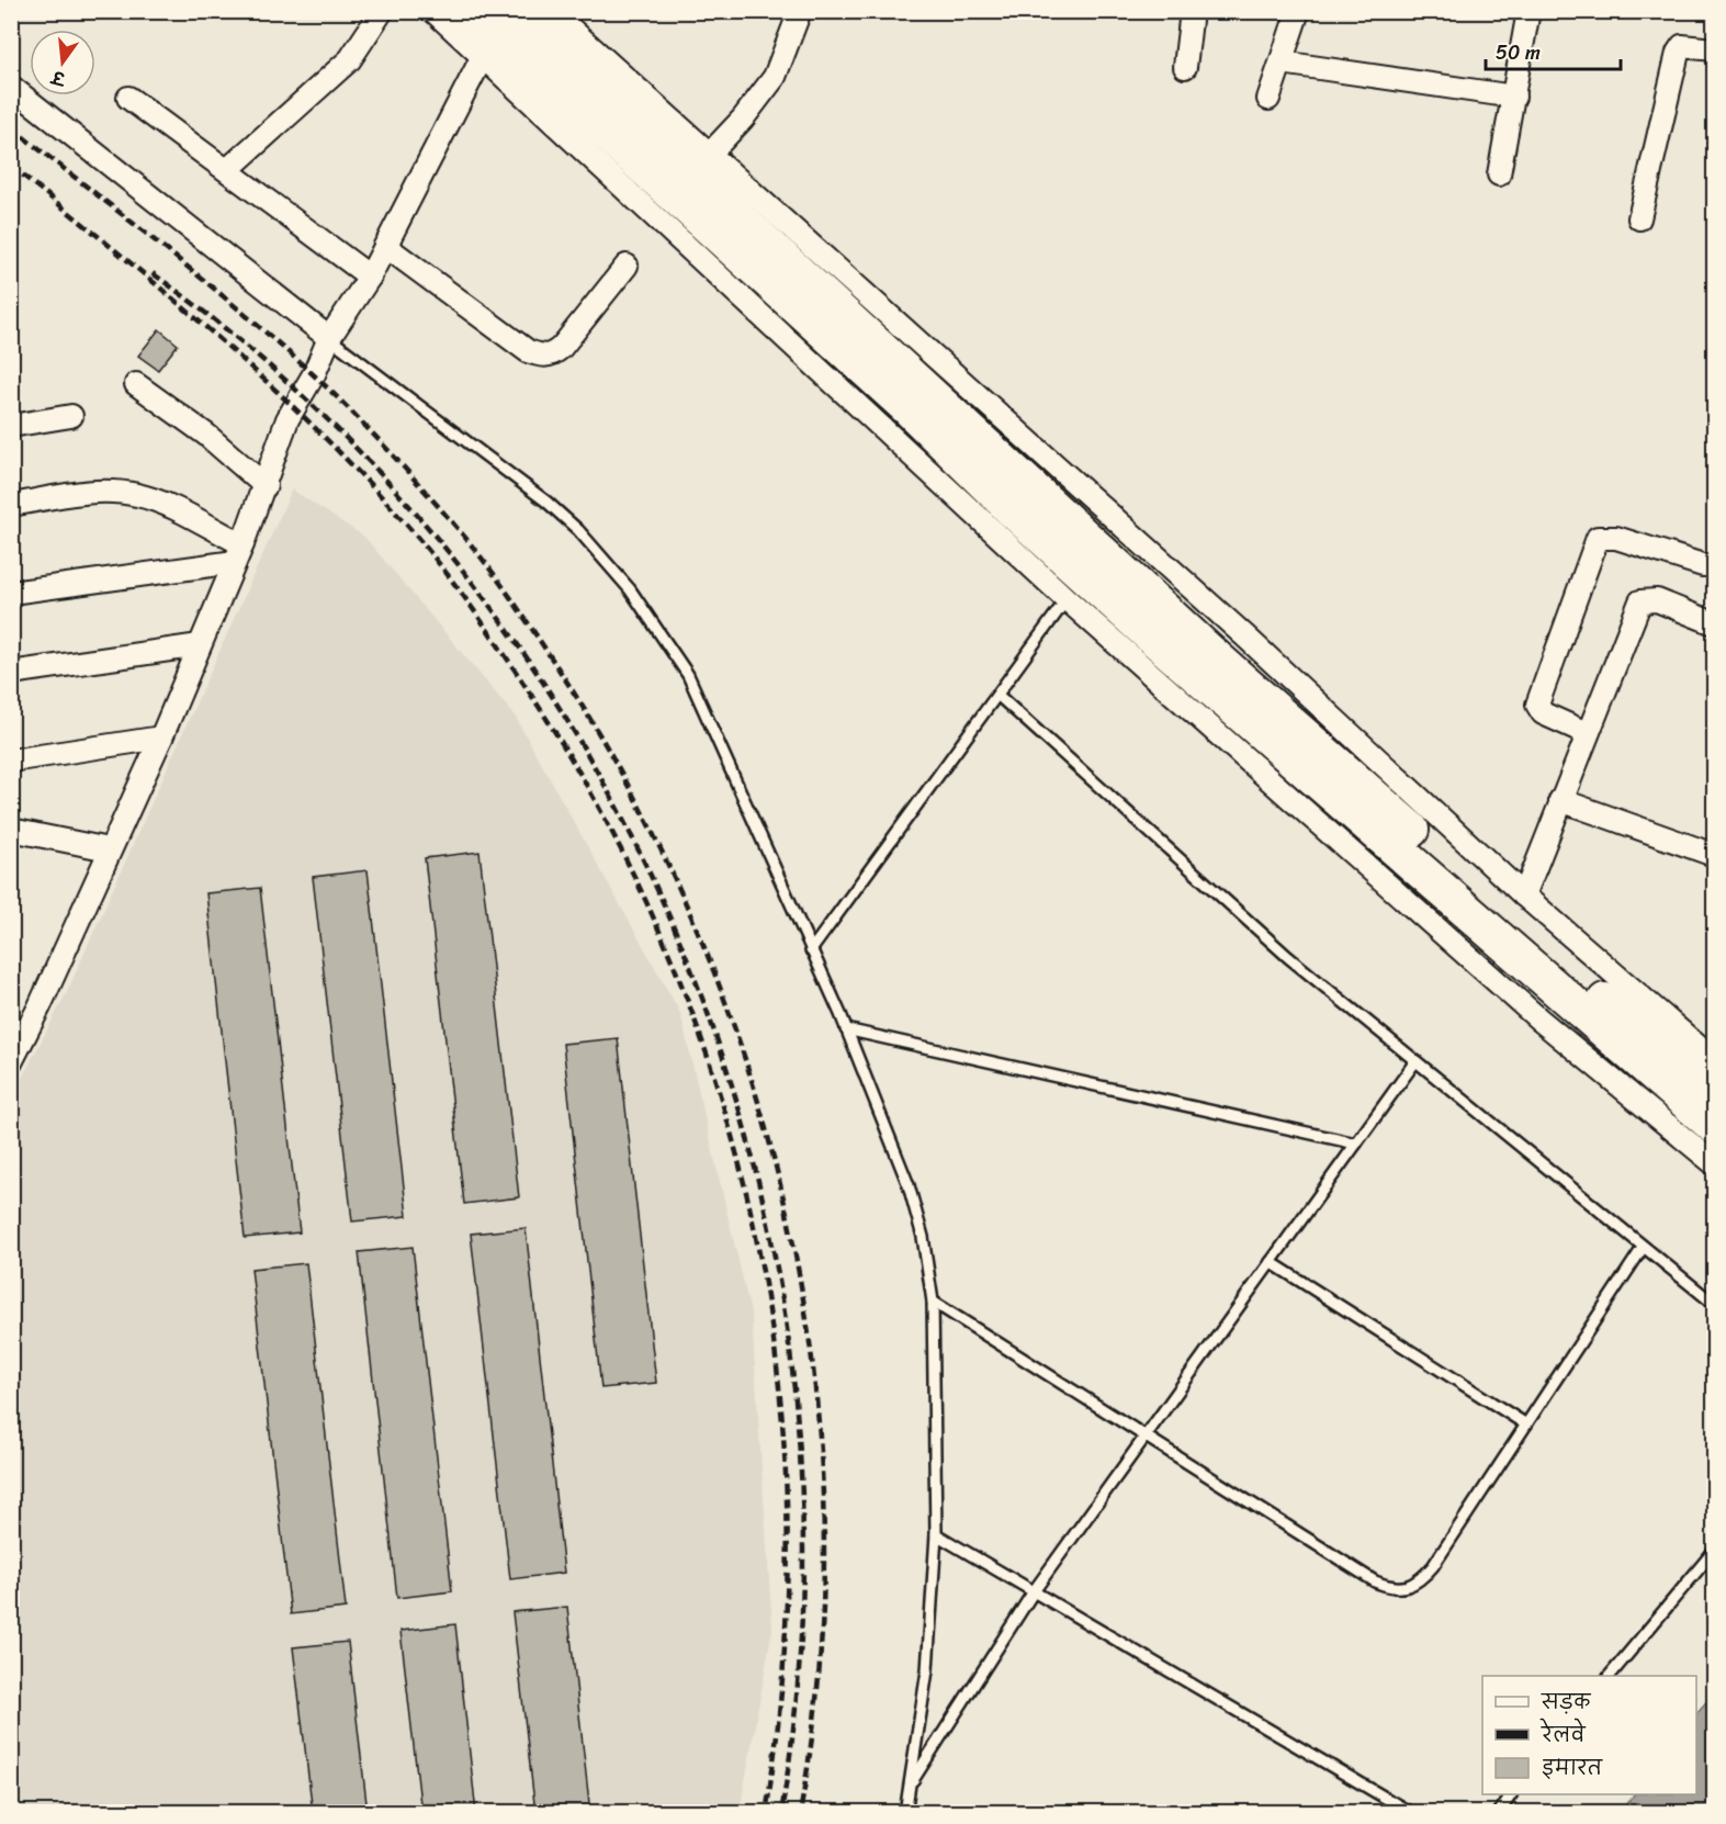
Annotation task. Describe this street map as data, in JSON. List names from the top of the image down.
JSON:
{
  "legend": ["सड़क", "रेलवे", "इमारत"],
  "scale_bar": "50 m",
  "north": "bottom"
}
